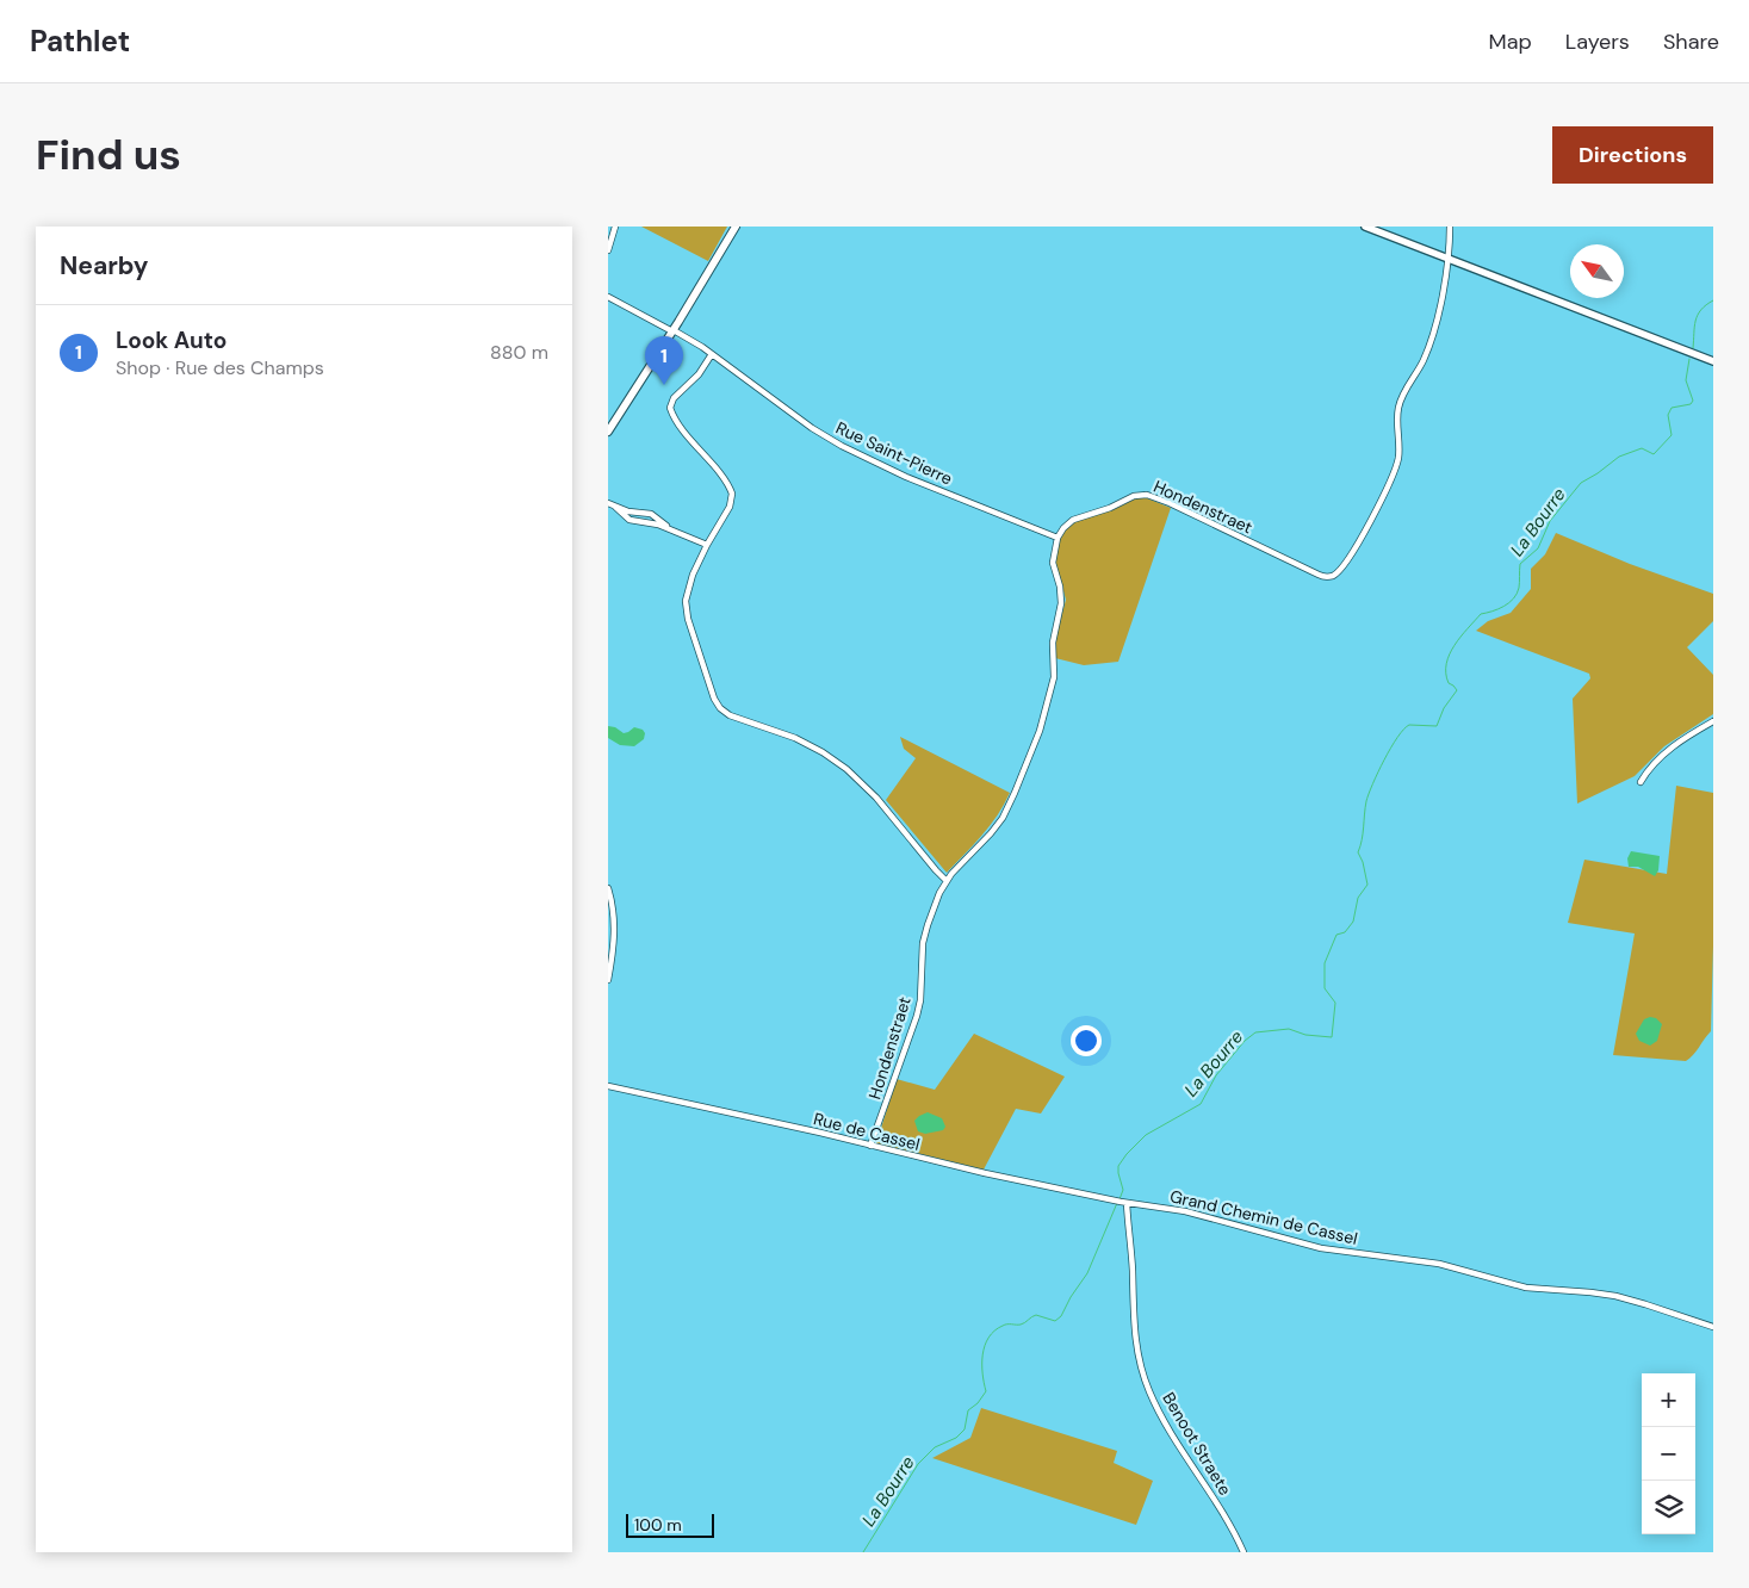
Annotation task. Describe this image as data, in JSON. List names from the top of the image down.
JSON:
{
  "streets": {
    "street": [
      "Rue Saint-Pierre",
      "Hondenstraet",
      "Rue de Cassel",
      "Grand Chemin de Cassel",
      "Benoot Straete"
    ]
  },
  "crossings": [
    ["Rue Saint-Pierre", "Hondenstraet"],
    ["Hondenstraet", "Rue de Cassel"],
    ["Rue de Cassel", "Grand Chemin de Cassel"],
    ["Grand Chemin de Cassel", "Benoot Straete"]
  ],
  "water": ["La Bourre"],
  "scale_bar": "100 m",
  "north": "top left",
  "page": {
    "header": "Pathlet",
    "nav": ["Map", "Layers", "Share"],
    "buttons": "Directions",
    "title": "Find us",
    "heading": "Nearby",
    "list": [
      {
        "mark": "1",
        "name": "Look Auto",
        "note": "Shop · Rue des Champs",
        "value": "880 m"
      }
    ],
    "pins": "1",
    "map_buttons": ["+", "−"],
    "scale": "100 m"
  }
}
